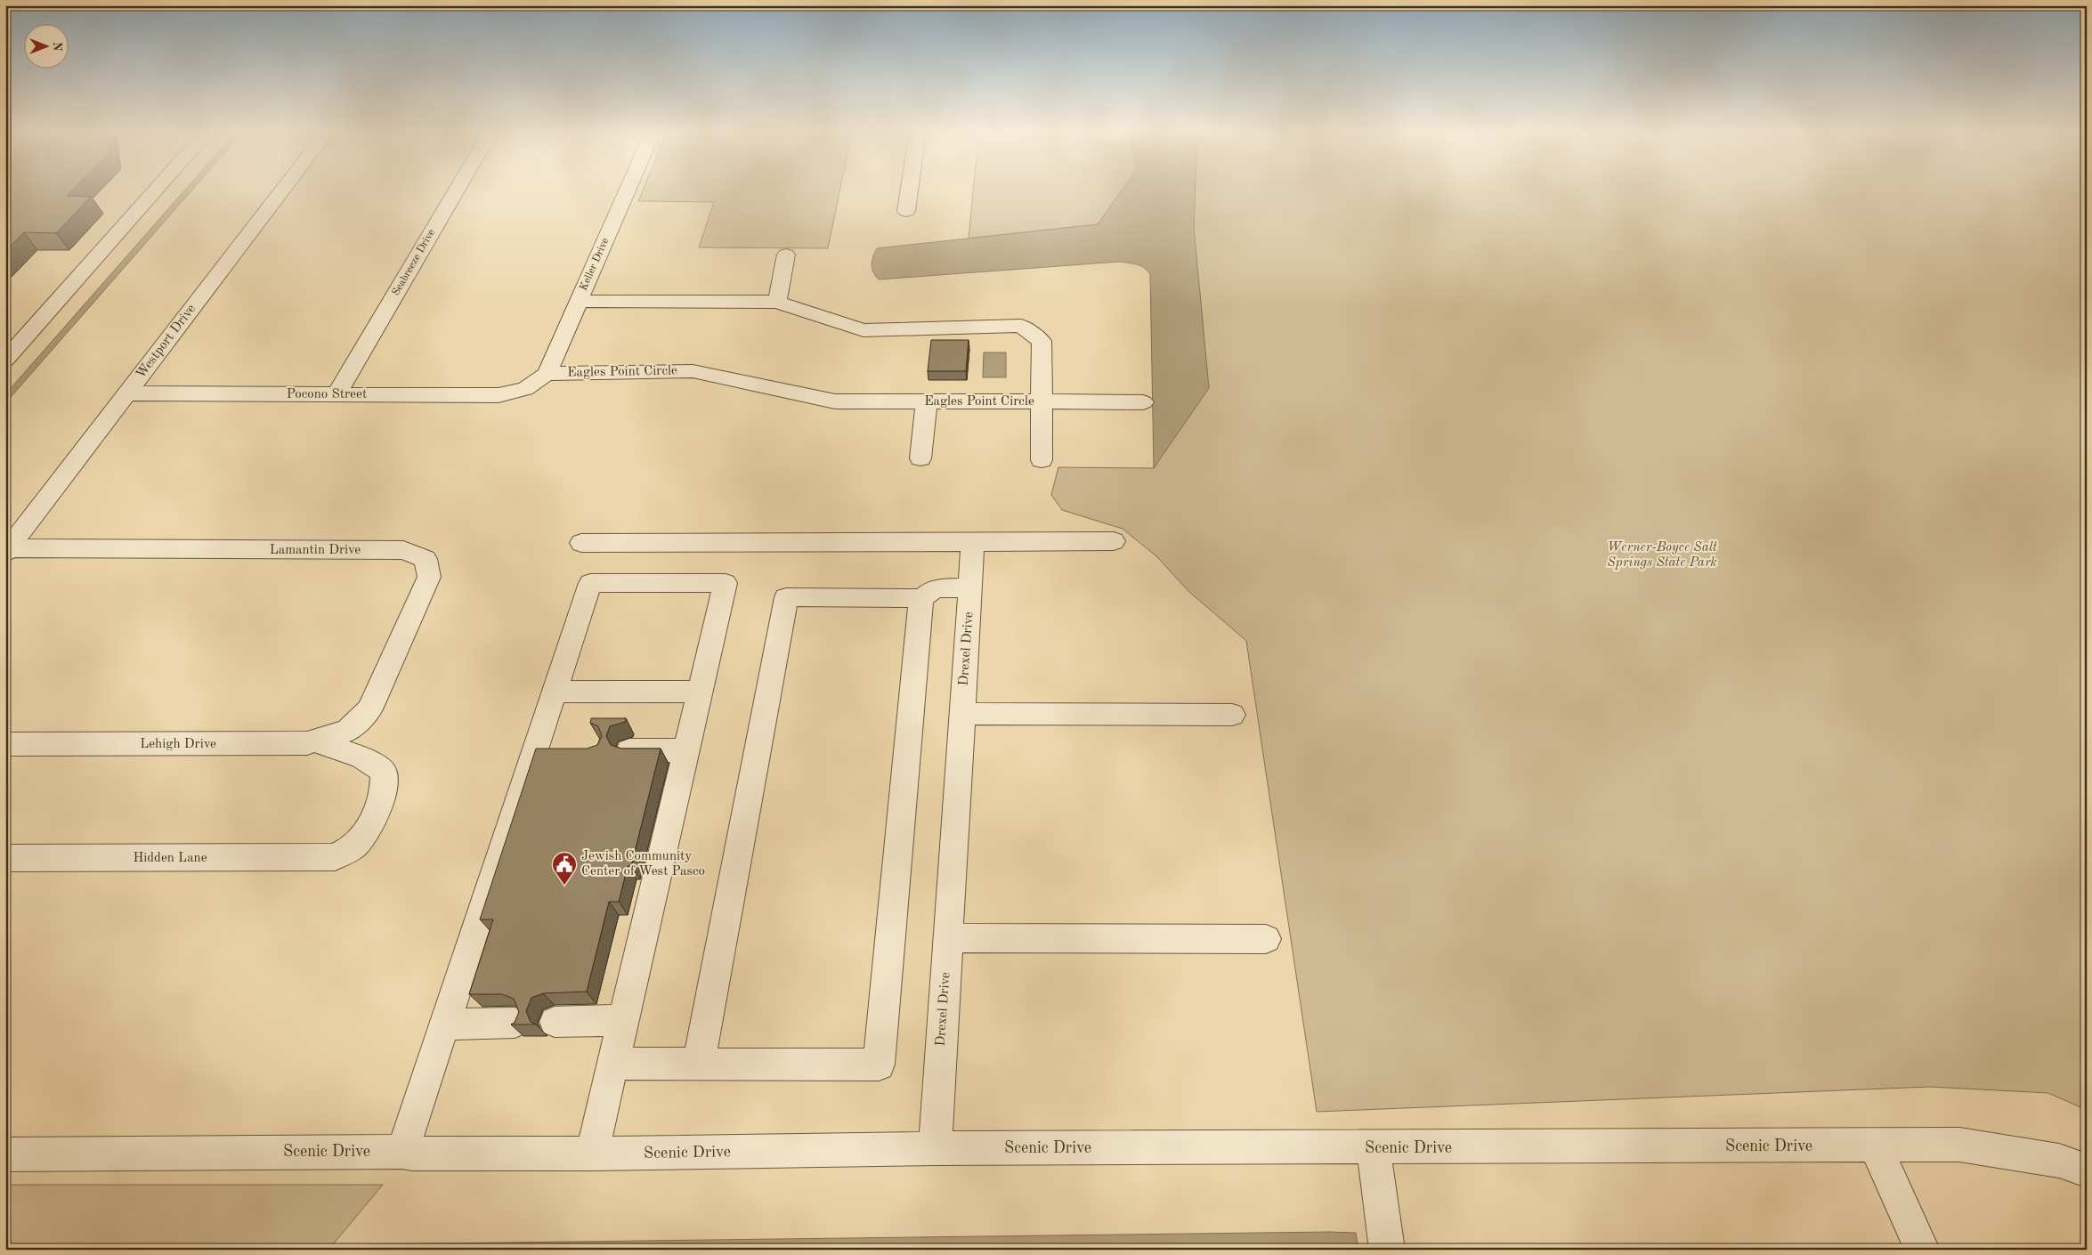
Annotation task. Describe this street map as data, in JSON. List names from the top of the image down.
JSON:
{
  "streets": {
    "street": [
      "Seabreeze Drive",
      "Keller Drive",
      "Westport Drive",
      "Eagles Point Circle",
      "Pocono Street",
      "Lamantin Drive",
      "Drexel Drive",
      "Lehigh Drive",
      "Hidden Lane",
      "Scenic Drive"
    ]
  },
  "crossings": [
    ["Seabreeze Drive", "Pocono Street"],
    ["Keller Drive", "Eagles Point Circle"],
    ["Keller Drive", "Pocono Street"],
    ["Westport Drive", "Pocono Street"],
    ["Westport Drive", "Lamantin Drive"],
    ["Eagles Point Circle", "Pocono Street"],
    ["Lamantin Drive", "Lehigh Drive"],
    ["Drexel Drive", "Scenic Drive"],
    ["Lehigh Drive", "Hidden Lane"]
  ],
  "parks": ["Werner-Boyce Salt Springs State Park"],
  "places": {
    "public building": ["Jewish Community Center of West Pasco"]
  },
  "north": "right"
}
